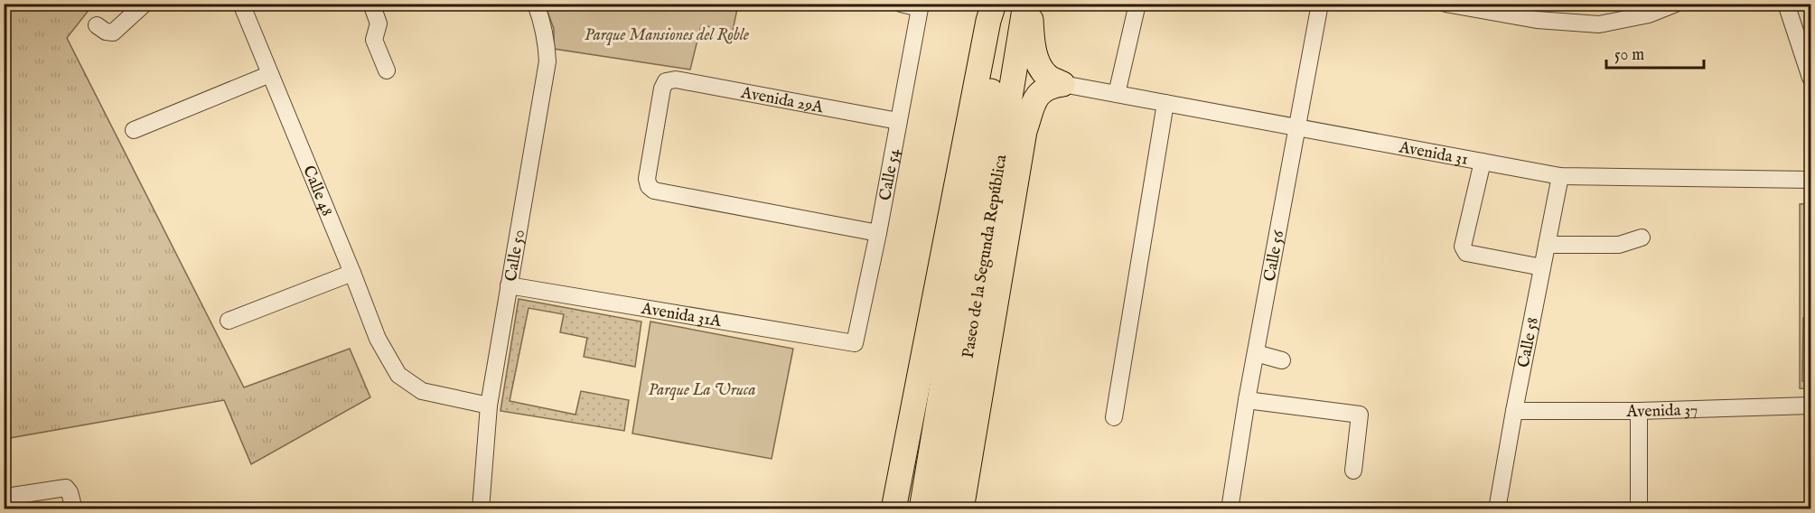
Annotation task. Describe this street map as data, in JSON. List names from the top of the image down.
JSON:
{
  "streets": {
    "highway": ["Paseo de la Segunda República"],
    "street": [
      "Avenida 29A",
      "Avenida 31",
      "Calle 54",
      "Calle 48",
      "Calle 50",
      "Calle 56",
      "Avenida 31A",
      "Calle 58",
      "Avenida 37"
    ]
  },
  "crossings": [
    ["Avenida 29A", "Calle 54"],
    ["Avenida 31", "Calle 56"],
    ["Avenida 31", "Calle 58"],
    ["Calle 54", "Avenida 31A"],
    ["Calle 48", "Calle 50"],
    ["Calle 50", "Avenida 31A"],
    ["Calle 58", "Avenida 37"]
  ],
  "parks": ["Parque Mansiones del Roble", "Parque La Uruca"],
  "scale_bar": "50 m"
}
